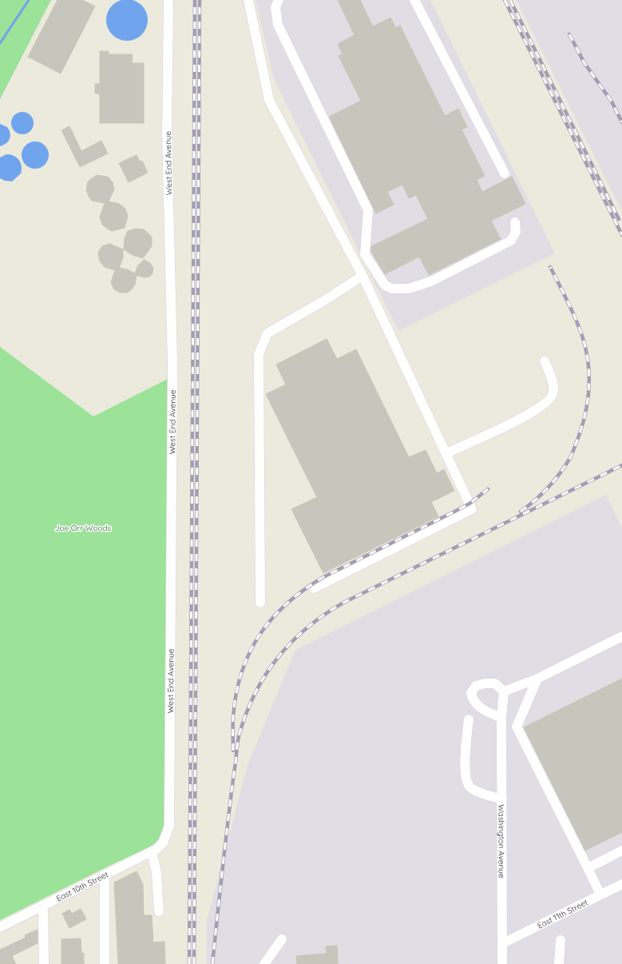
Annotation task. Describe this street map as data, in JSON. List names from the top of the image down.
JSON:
{
  "streets": {
    "street": [
      "West End Avenue",
      "Washington Avenue",
      "East 10th Street",
      "East 11th Street"
    ]
  },
  "crossings": [
    ["West End Avenue", "East 10th Street"],
    ["Washington Avenue", "East 11th Street"]
  ],
  "parks": ["Joe Orr Woods"]
}
